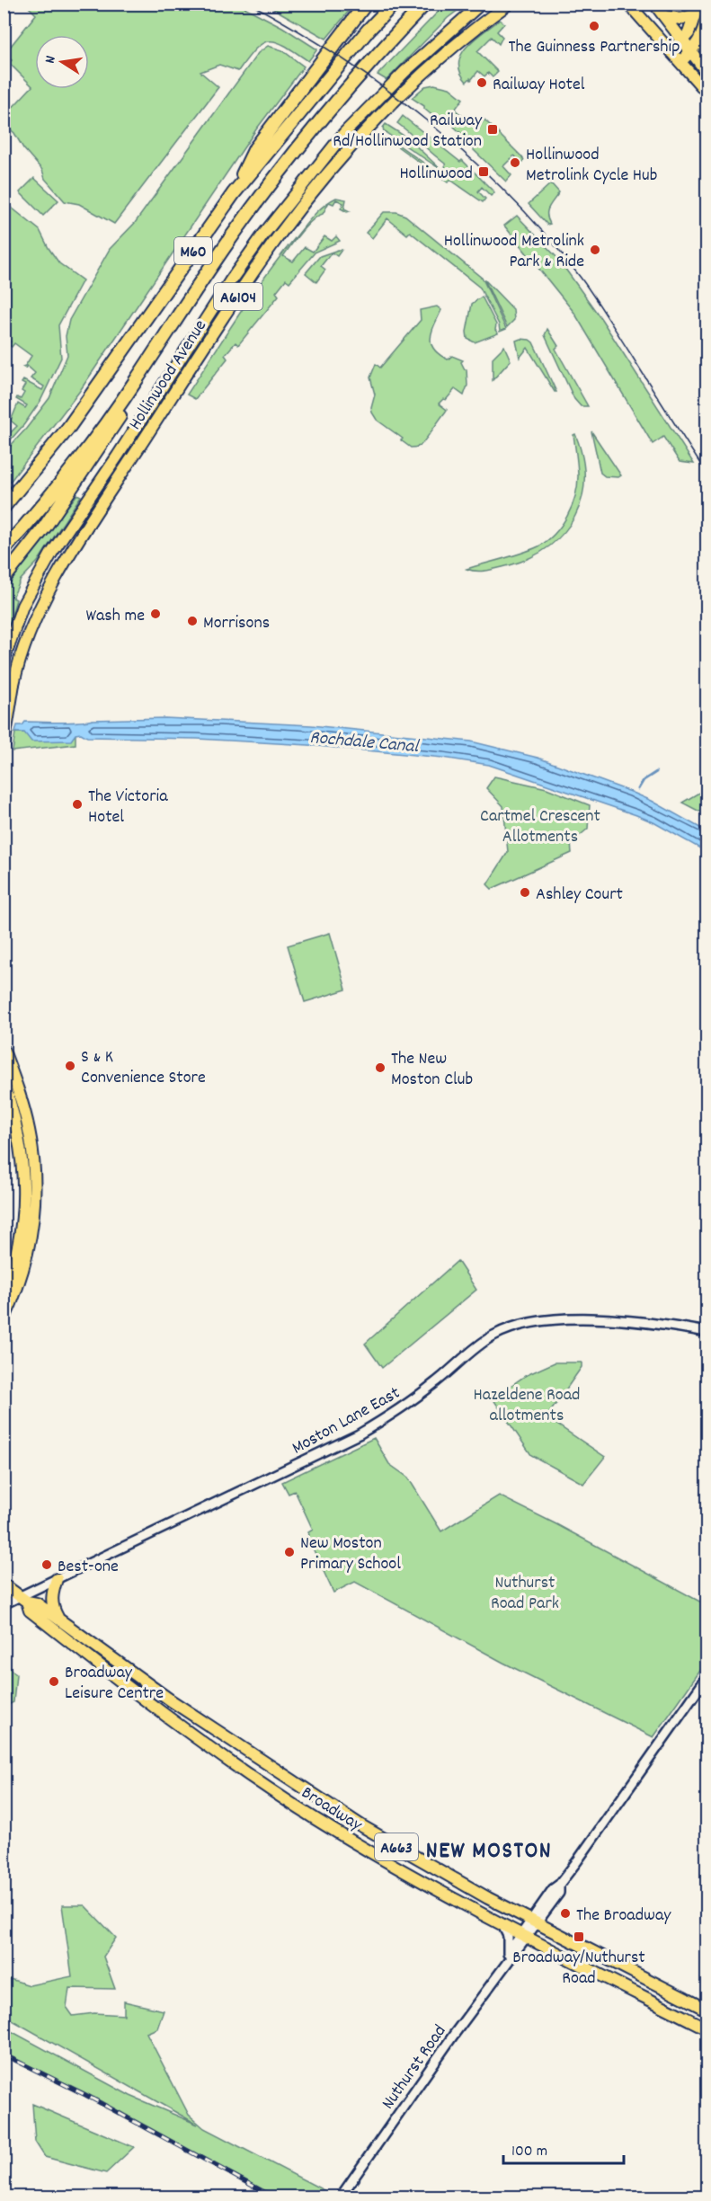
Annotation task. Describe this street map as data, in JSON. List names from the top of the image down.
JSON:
{
  "streets": {
    "highway": ["M60"],
    "main road": [
      "A6104",
      "Hollinwood Avenue",
      "Broadway",
      "A663"
    ],
    "street": ["Moston Lane East", "Nuthurst Road"]
  },
  "crossings": [
    ["Moston Lane East", "Broadway"],
    ["Broadway", "Nuthurst Road"]
  ],
  "districts": ["NEW MOSTON"],
  "water": ["Rochdale Canal"],
  "parks": ["Cartmel Crescent Allotments", "Hazeldene Road allotments", "Nuthurst Road Park"],
  "places": {
    "other": [
      "The Guinness Partnership",
      "Railway Hotel",
      "Hollinwood Metrolink Cycle Hub",
      "Hollinwood Metrolink Park & Ride",
      "Wash me",
      "Morrisons",
      "The Victoria Hotel",
      "Ashley Court",
      "S & K Convenience Store",
      "The New Moston Club",
      "New Moston Primary School",
      "Best-one",
      "Broadway Leisure Centre",
      "The Broadway"
    ],
    "transit": ["Railway Rd/Hollinwood Station", "Hollinwood", "Broadway/Nuthurst Road"]
  },
  "scale_bar": "100 m",
  "north": "left"
}
